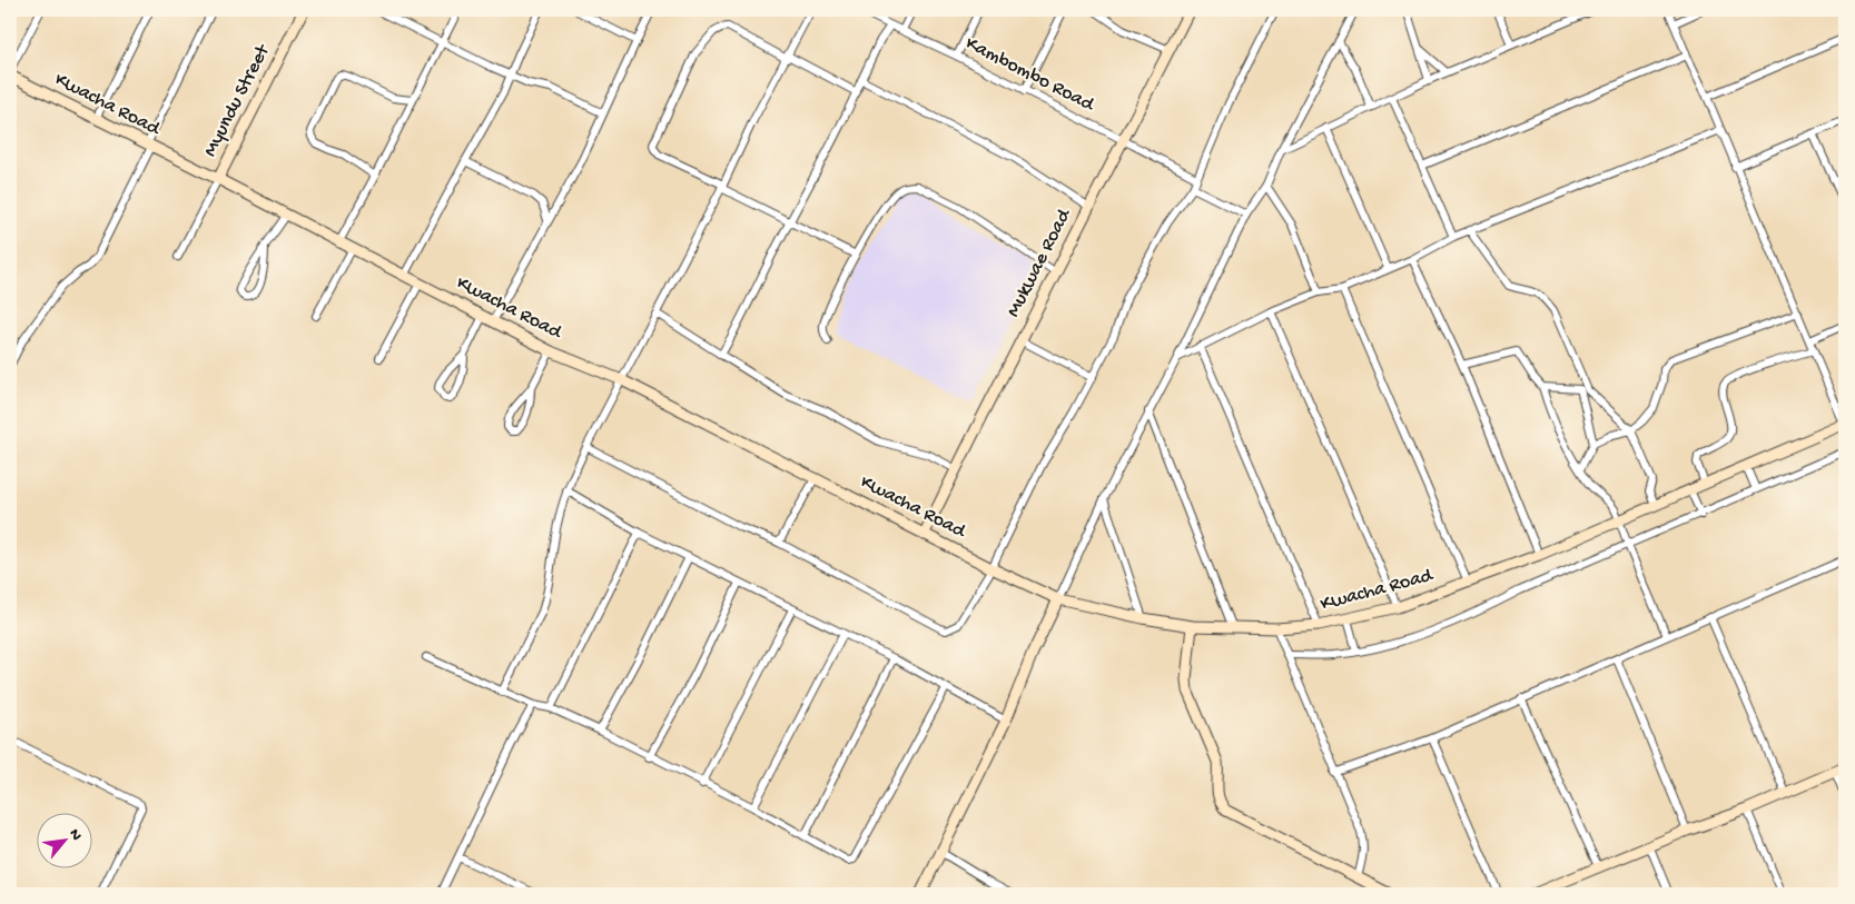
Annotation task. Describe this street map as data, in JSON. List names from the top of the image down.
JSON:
{
  "streets": {
    "main road": ["Myundu Street", "Kwacha Road", "Mukwae Road"],
    "street": ["Kambombo Road"]
  },
  "crossings": [
    ["Kambombo Road", "Mukwae Road"],
    ["Myundu Street", "Kwacha Road"],
    ["Kwacha Road", "Mukwae Road"]
  ],
  "north": "top right"
}
